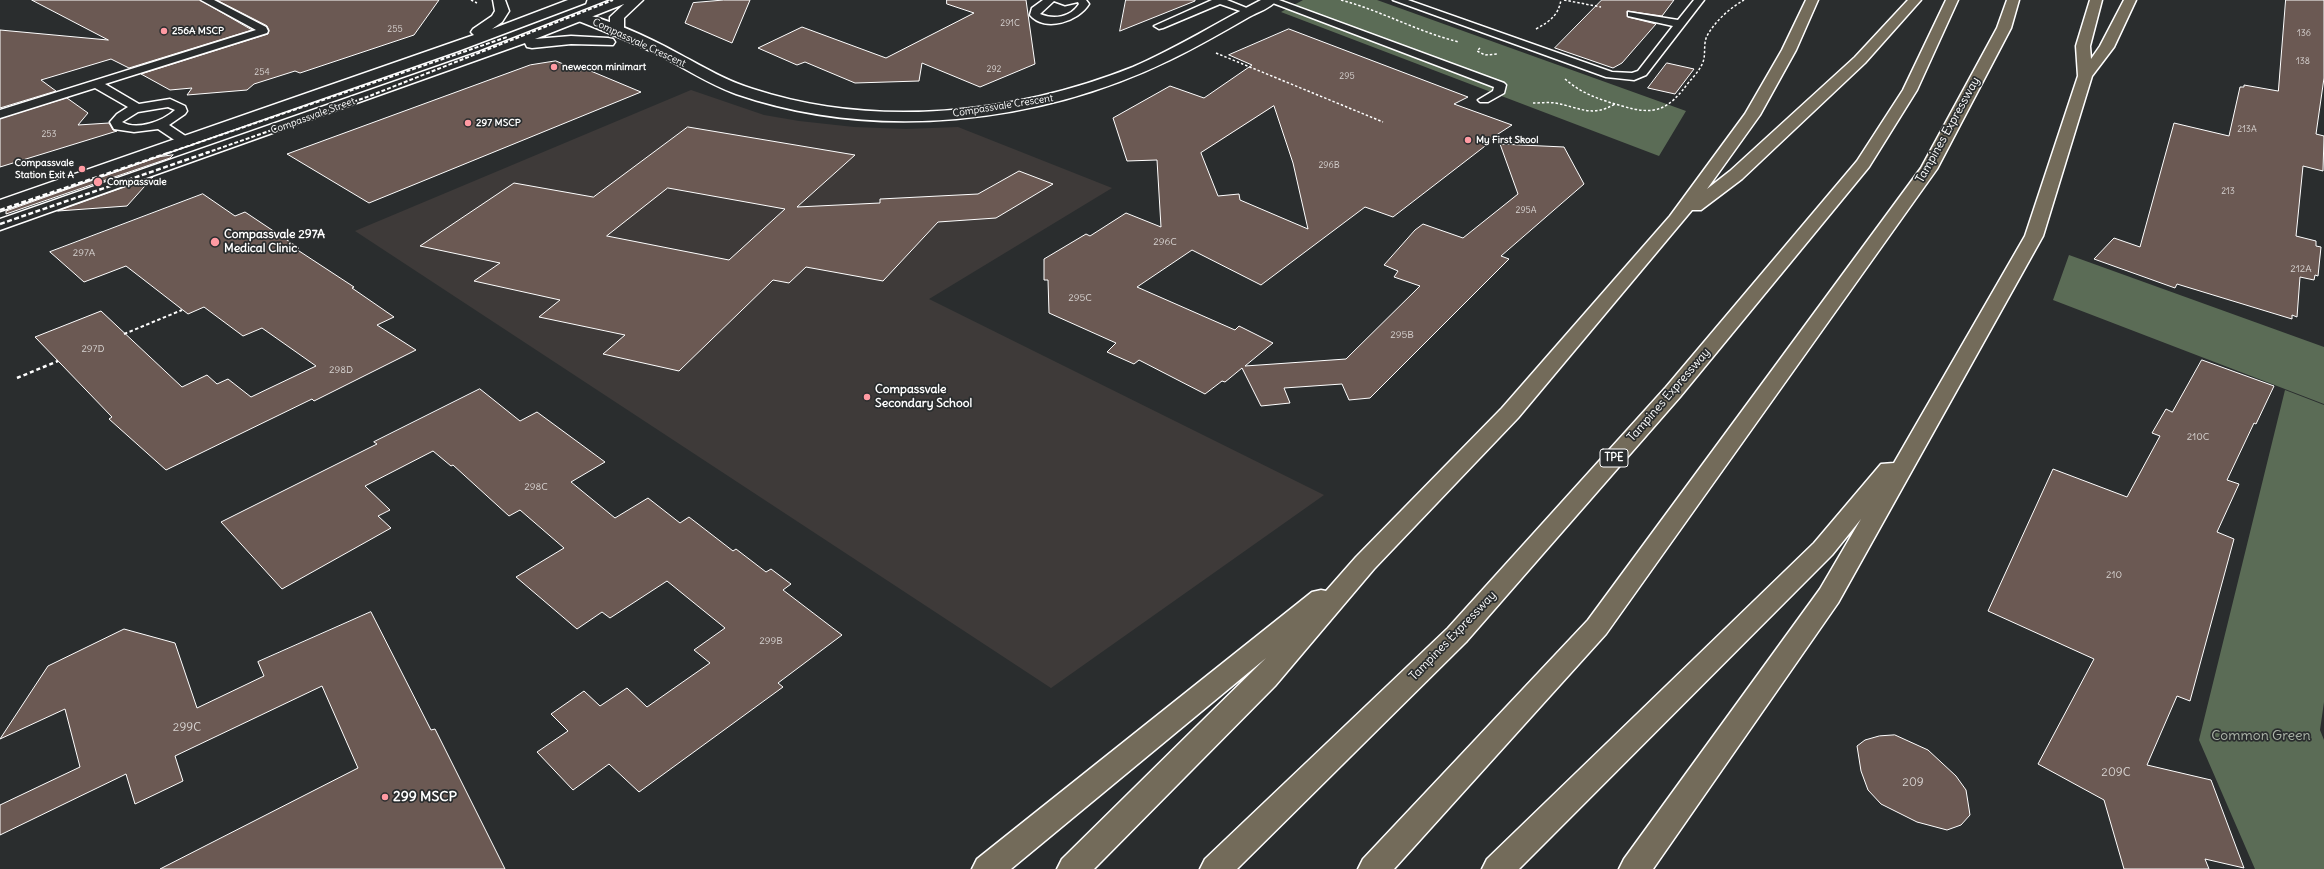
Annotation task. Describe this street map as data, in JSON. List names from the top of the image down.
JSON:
{
  "streets": {
    "highway": ["Tampines Expressway", "TPE"],
    "street": ["Compassvale Crescent", "Compassvale Street"]
  },
  "crossings": [
    ["Compassvale Crescent", "Compassvale Street"]
  ],
  "parks": ["Common Green"],
  "places": [
    "256A MSCP",
    "newecon minimart",
    "297 MSCP",
    "My First Skool",
    "Compassvale Station Exit A",
    "Compassvale",
    "Compassvale 297A Medical Clinic",
    "Compassvale Secondary School",
    "299 MSCP"
  ],
  "house_numbers": [
    "291C",
    "255",
    "136",
    "138",
    "292",
    "254",
    "295",
    "213A",
    "253",
    "296B",
    "213",
    "295A",
    "296C",
    "297A",
    "212A",
    "295C",
    "295B",
    "297D",
    "298D",
    "210C",
    "298C",
    "210",
    "299B",
    "299C",
    "209C",
    "209"
  ]
}
